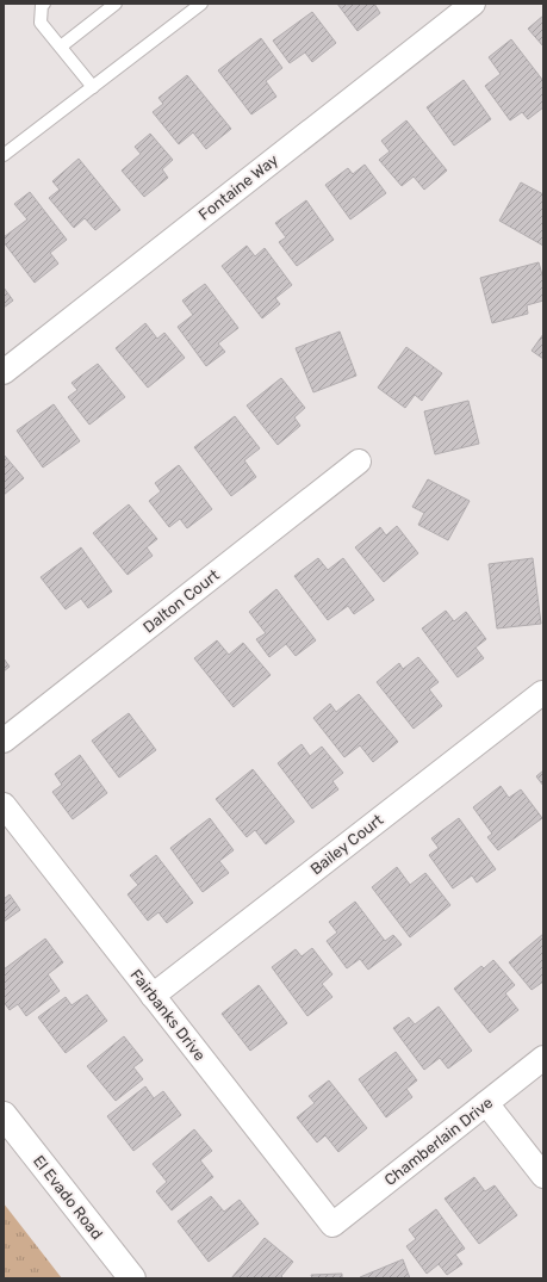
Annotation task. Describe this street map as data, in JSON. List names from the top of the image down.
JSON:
{
  "streets": {
    "street": [
      "Fontaine Way",
      "Dalton Court",
      "Bailey Court",
      "Fairbanks Drive",
      "Chamberlain Drive",
      "El Evado Road"
    ]
  },
  "crossings": [
    ["Bailey Court", "Fairbanks Drive"],
    ["Fairbanks Drive", "Chamberlain Drive"]
  ]
}
